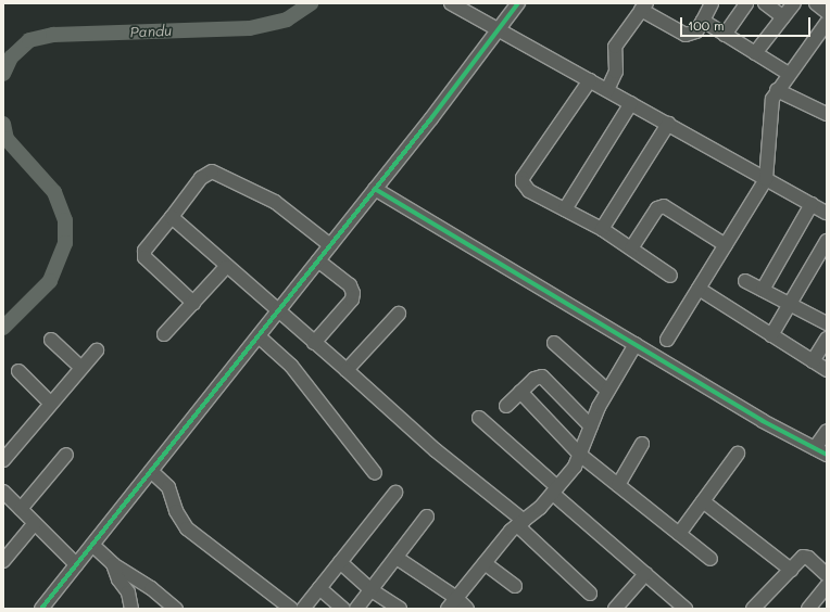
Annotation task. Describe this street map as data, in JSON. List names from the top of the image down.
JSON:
{
  "water": ["Pandu"],
  "scale_bar": "100 m"
}
